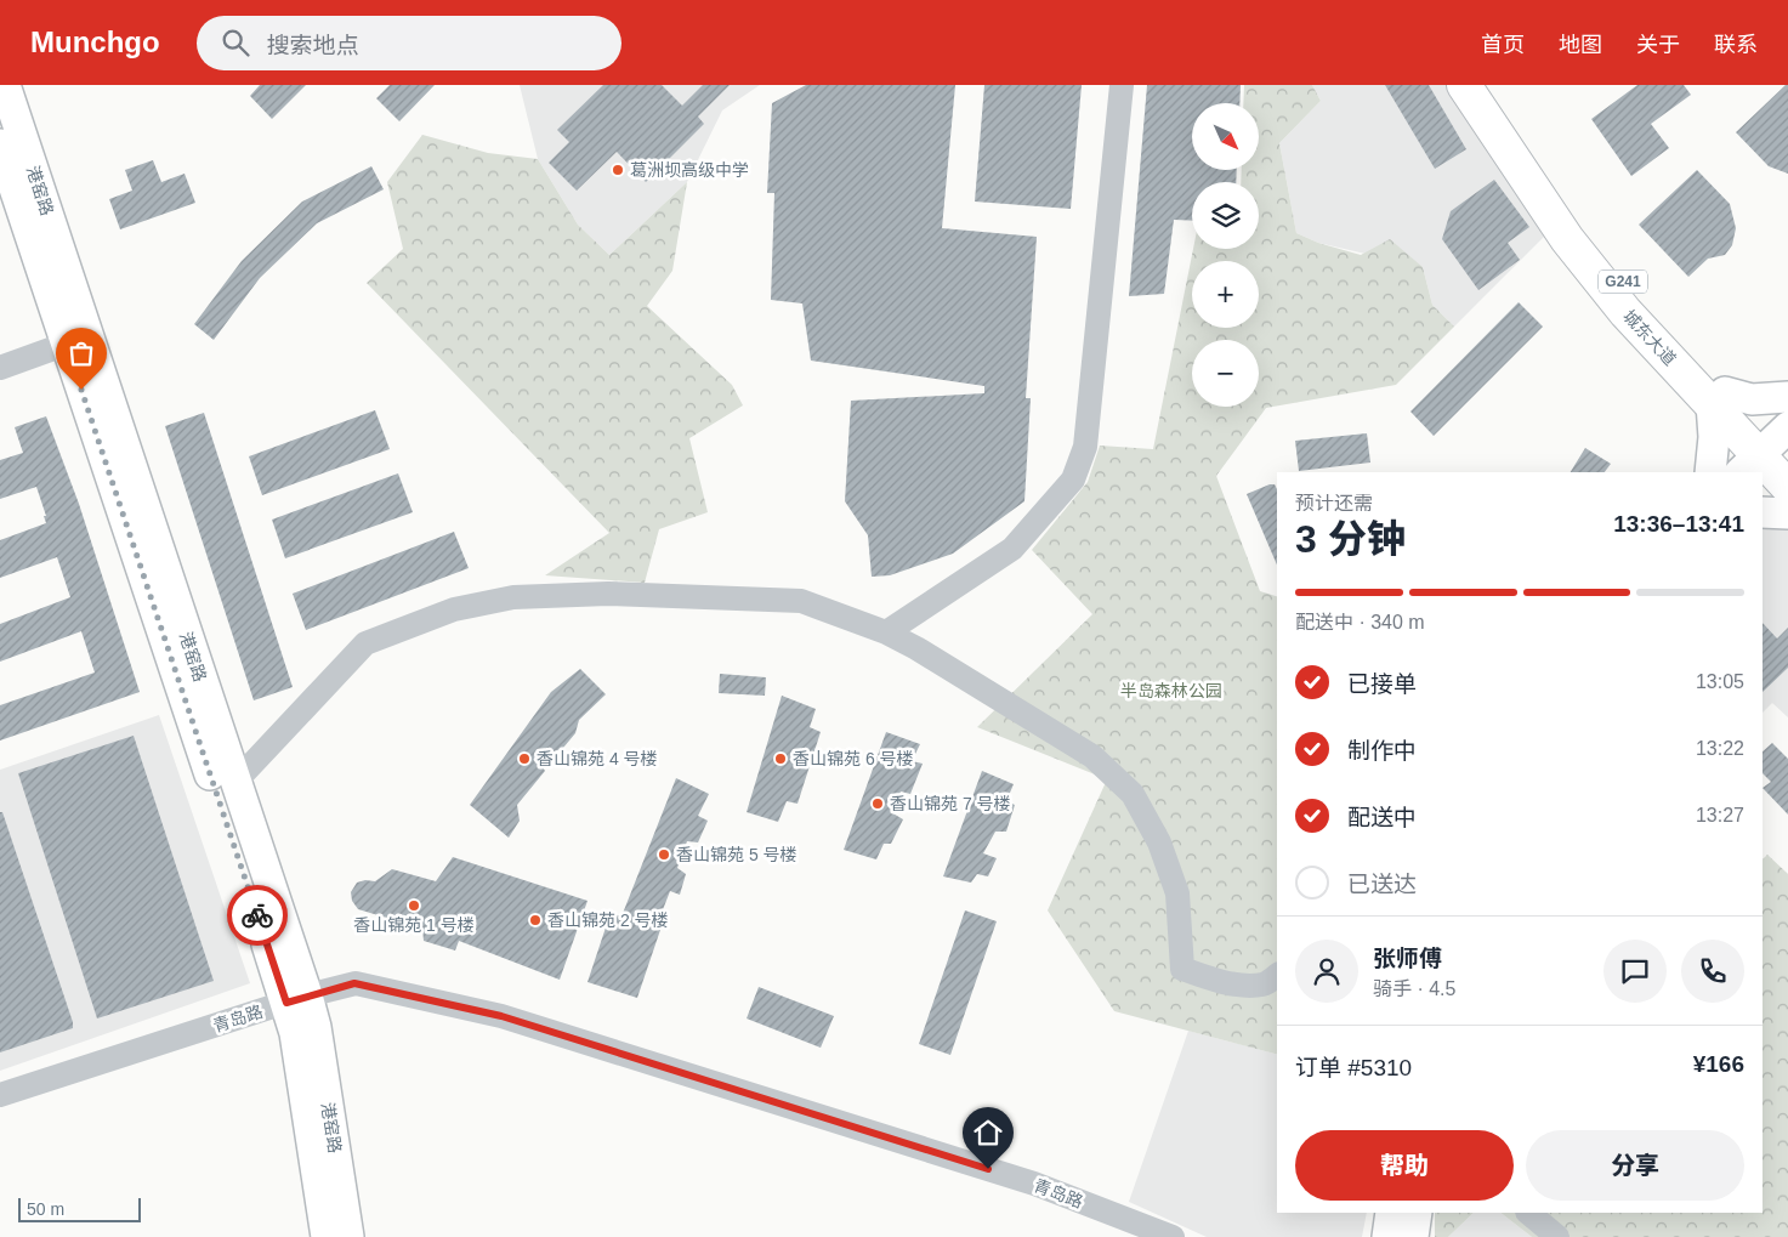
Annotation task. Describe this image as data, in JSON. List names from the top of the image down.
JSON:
{
  "streets": {
    "highway": ["G241", "城东大道"],
    "main road": ["港窑路"],
    "street": ["青岛路"]
  },
  "crossings": [
    ["港窑路", "青岛路"]
  ],
  "parks": ["半岛森林公园"],
  "places": [
    "葛洲坝高级中学",
    "香山锦苑 4 号楼",
    "香山锦苑 6 号楼",
    "香山锦苑 7 号楼",
    "香山锦苑 5 号楼",
    "香山锦苑 1 号楼",
    "香山锦苑 2 号楼"
  ],
  "scale_bar": "50 m",
  "north": "bottom right",
  "page": {
    "header": "Munchgo",
    "search": "搜索地点",
    "nav": [
      "首页",
      "地图",
      "关于",
      "联系"
    ],
    "map_buttons": ["+", "−"],
    "heading": ["3 分钟", "预计还需", "13:36–13:41"],
    "panel": [
      "张师傅",
      "骑手 · 4.5",
      "订单 #5310",
      "¥166"
    ],
    "bar": "配送中 · 340 m",
    "list": [
      ["已接单", "13:05"],
      ["制作中", "13:22"],
      ["配送中", "13:27"],
      "已送达"
    ],
    "buttons": ["帮助", "分享"],
    "scale": "50 m"
  }
}
